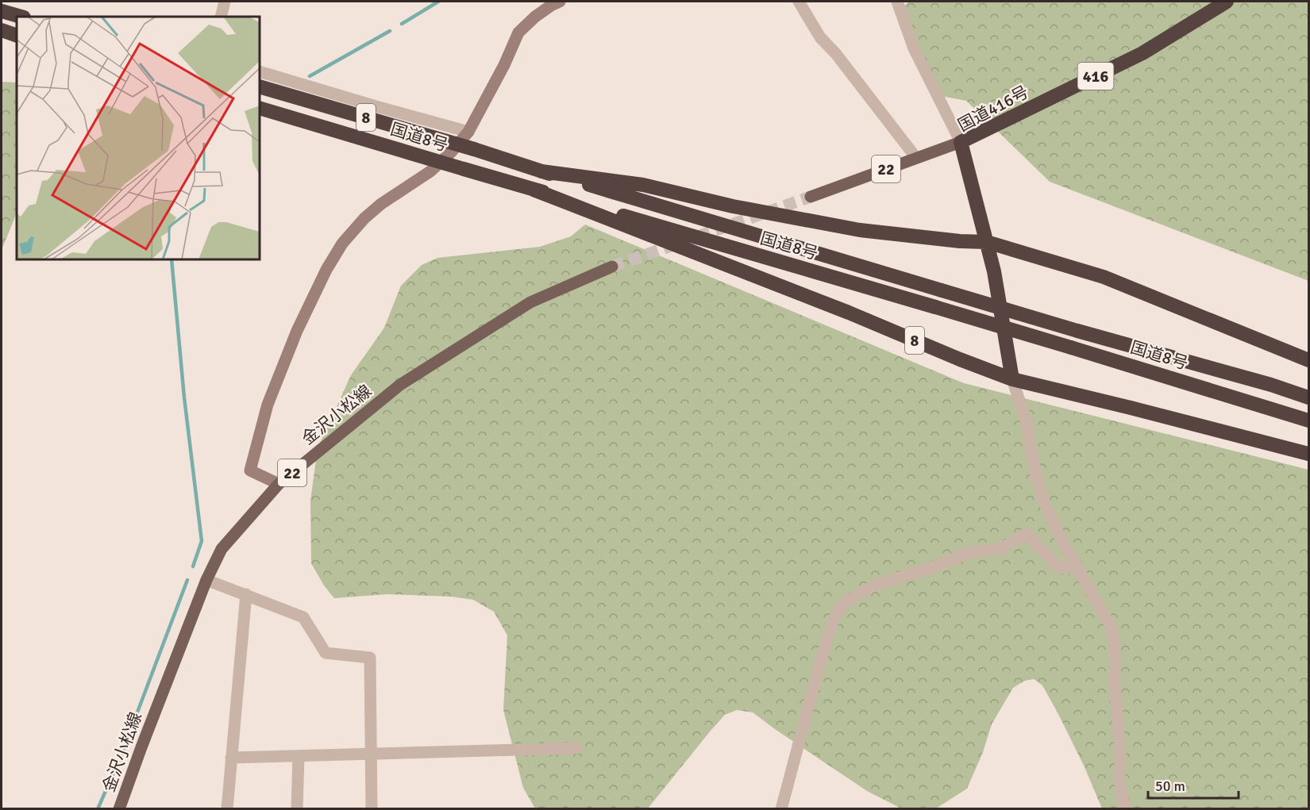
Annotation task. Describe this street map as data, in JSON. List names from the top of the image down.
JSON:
{
  "streets": {
    "highway": [
      "416",
      "国道416号",
      "8",
      "国道8号"
    ],
    "main road": ["22", "金沢小松線"]
  },
  "crossings": [
    ["国道416号", "8"],
    ["国道416号", "22"],
    ["8", "国道8号"]
  ],
  "scale_bar": "50 m"
}
